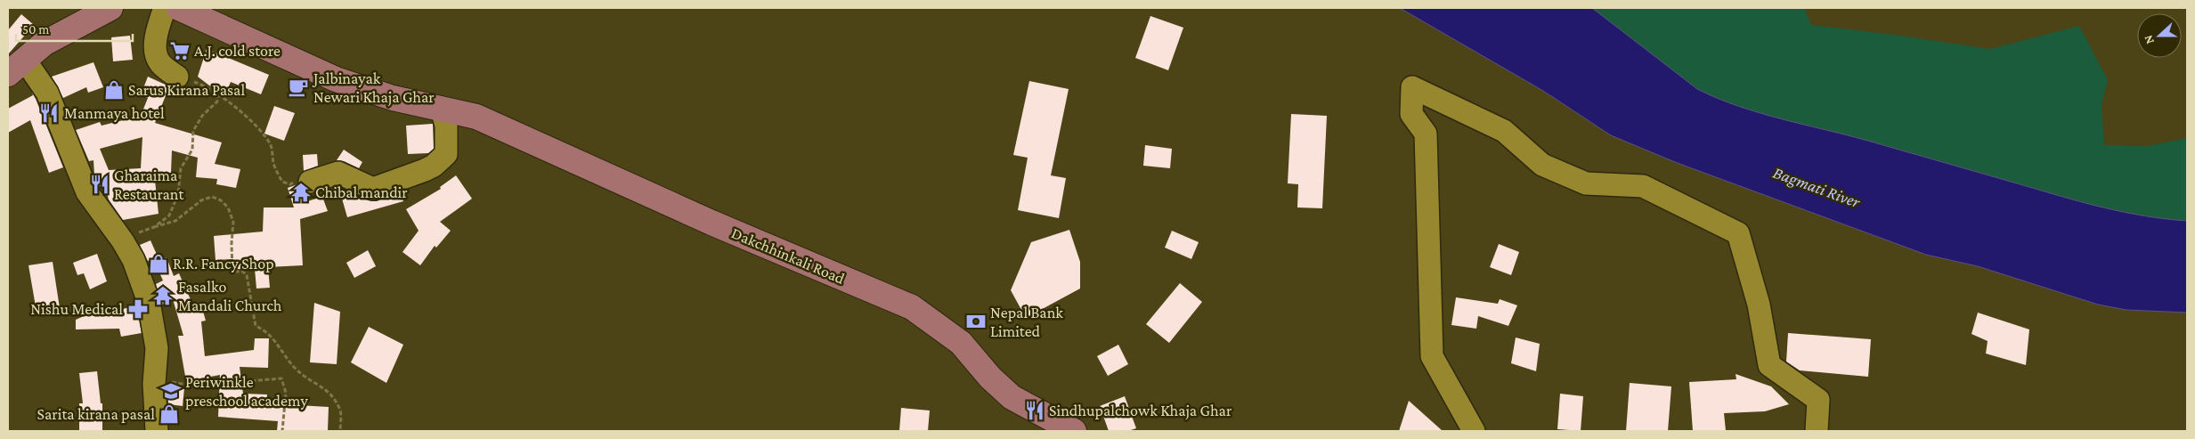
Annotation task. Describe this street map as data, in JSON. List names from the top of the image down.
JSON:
{
  "streets": {
    "main road": ["Dakchhinkali Road"]
  },
  "water": ["Bagmati River"],
  "places": {
    "supermarket": ["A.J. cold store"],
    "cafe": ["Jalbinayak Newari Khaja Ghar"],
    "shop": ["Sarus Kirana Pasal", "R.R. Fancy Shop", "Sarita kirana pasal"],
    "restaurant": ["Manmaya hotel", "Gharaima Restaurant", "Sindhupalchowk Khaja Ghar"],
    "temple": ["Chibal mandir", "Fasalko Mandali Church"],
    "pharmacy": ["Nishu Medical"],
    "bank": ["Nepal Bank Limited"],
    "school or university": ["Periwinkle preschool academy"]
  },
  "scale_bar": "50 m",
  "north": "left"
}
